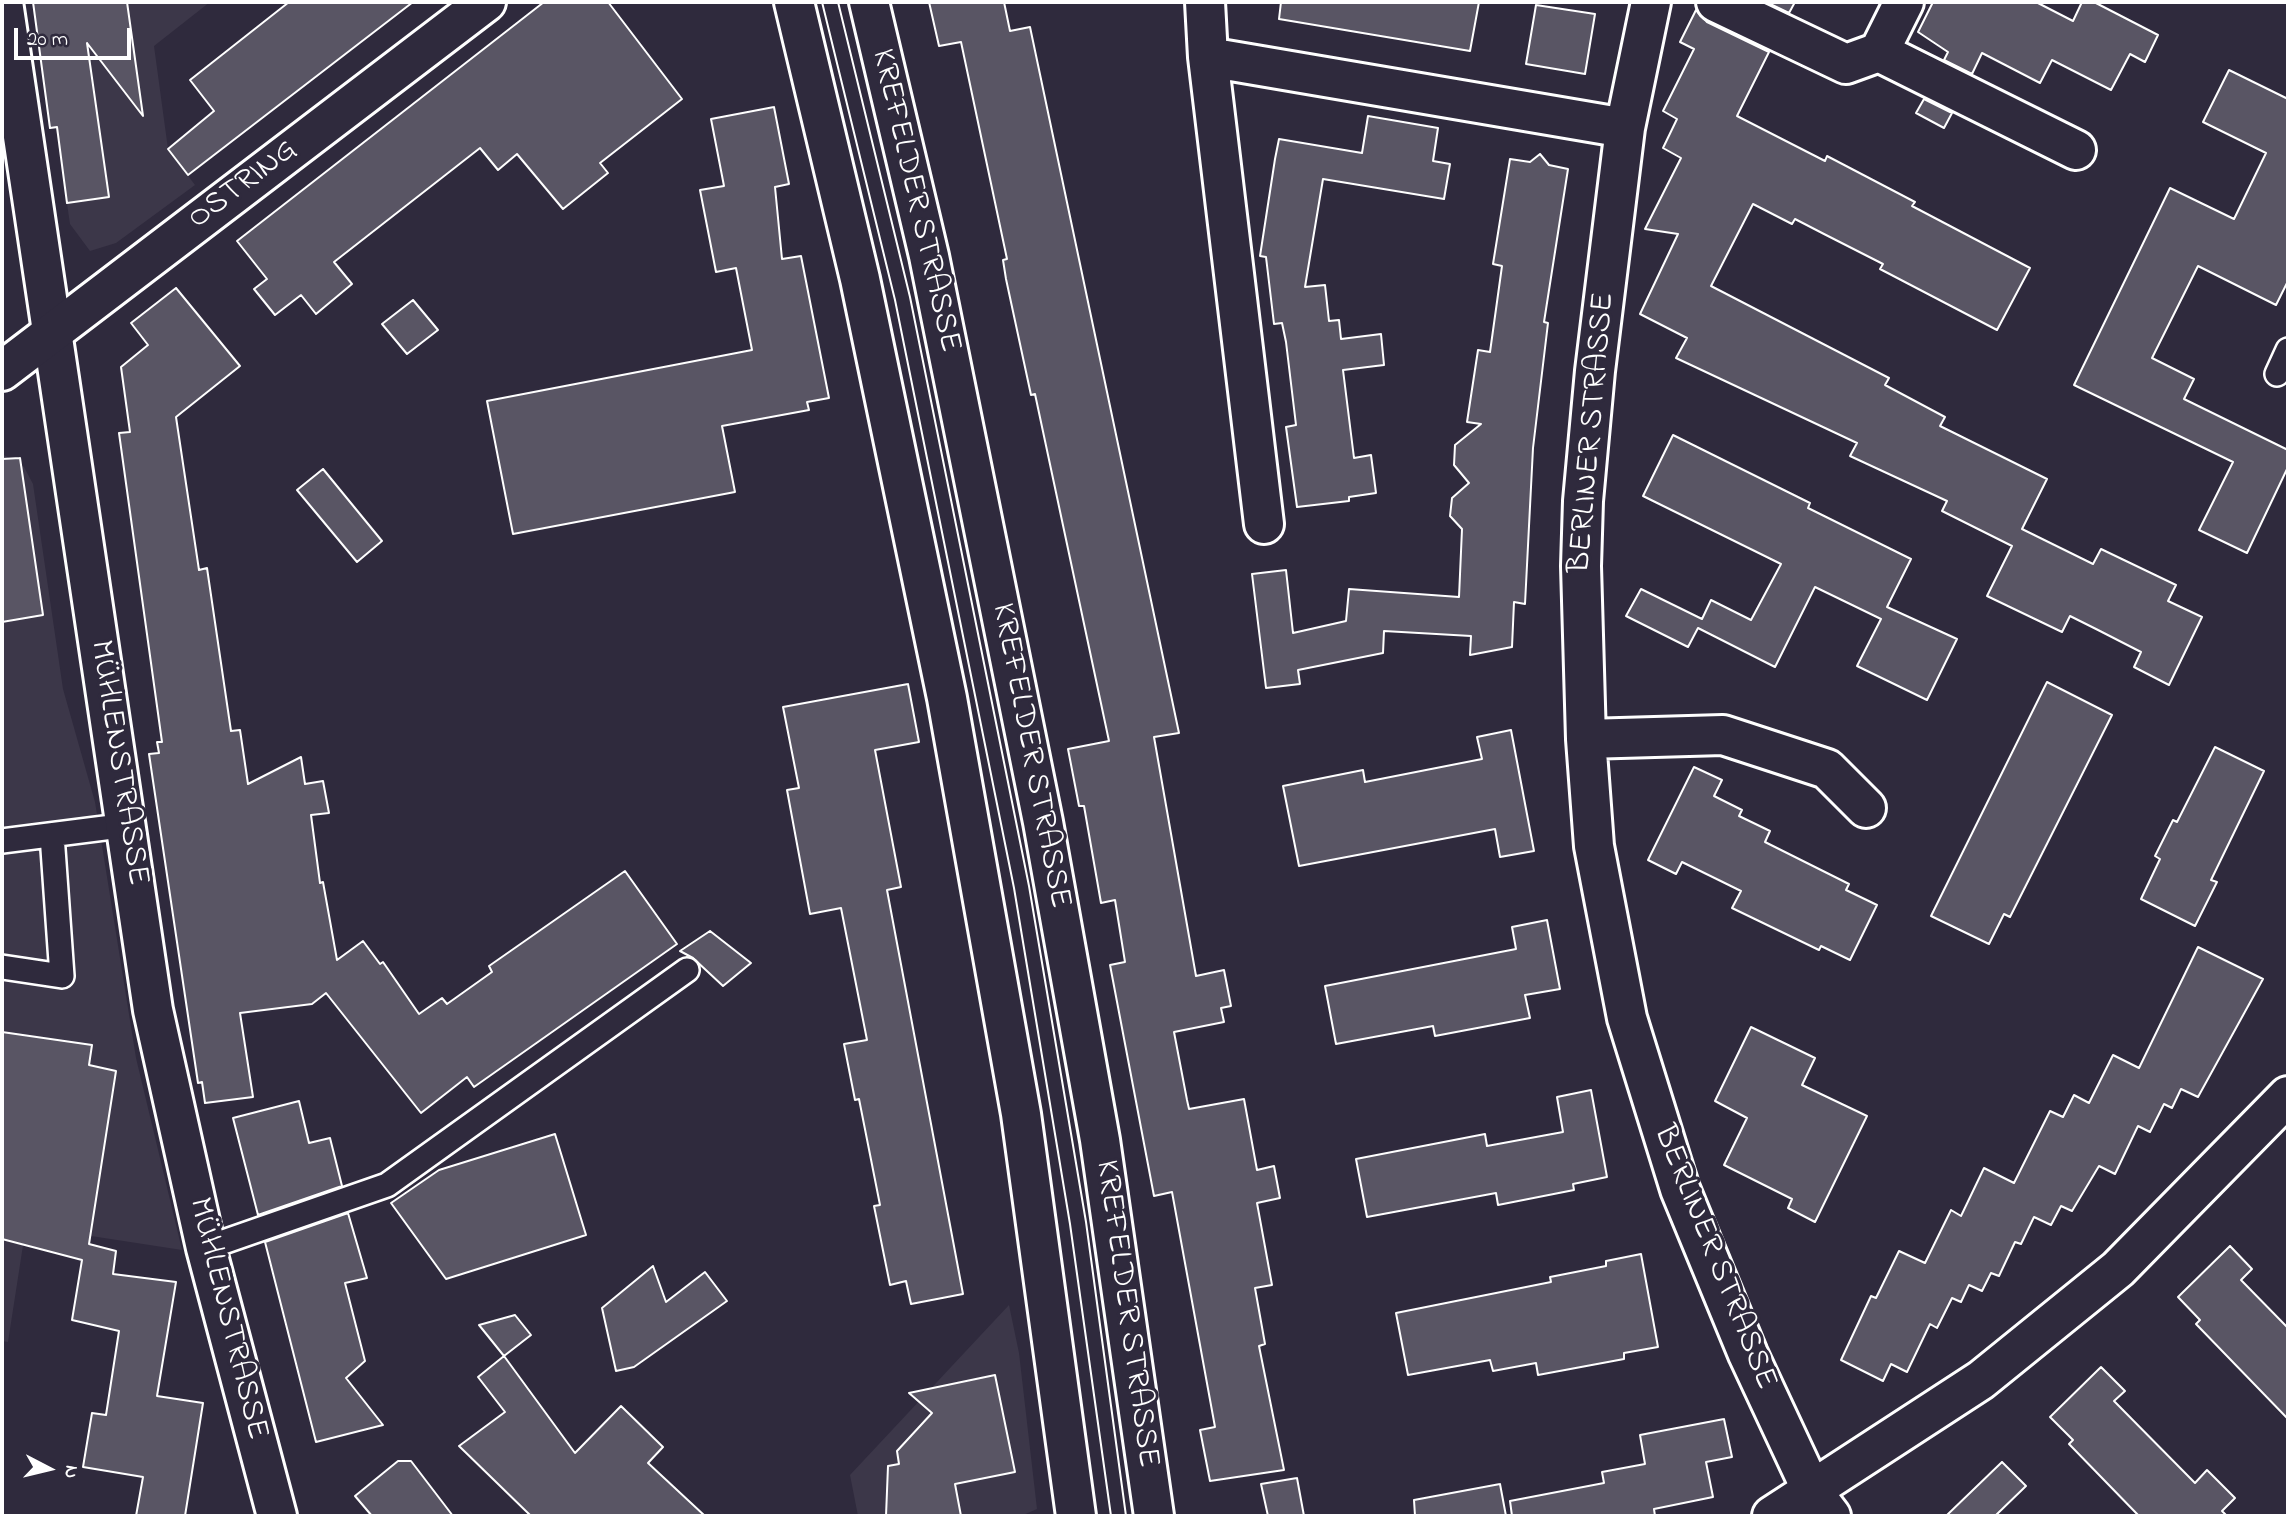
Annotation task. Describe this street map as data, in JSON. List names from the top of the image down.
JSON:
{
  "streets": {
    "street": [
      "OSTRING",
      "KREFELDER STRASSE",
      "BERLINER STRASSE",
      "MÜHLENSTRASSE"
    ]
  },
  "crossings": [
    ["OSTRING", "MÜHLENSTRASSE"]
  ],
  "scale_bar": "20 m",
  "north": "right"
}
